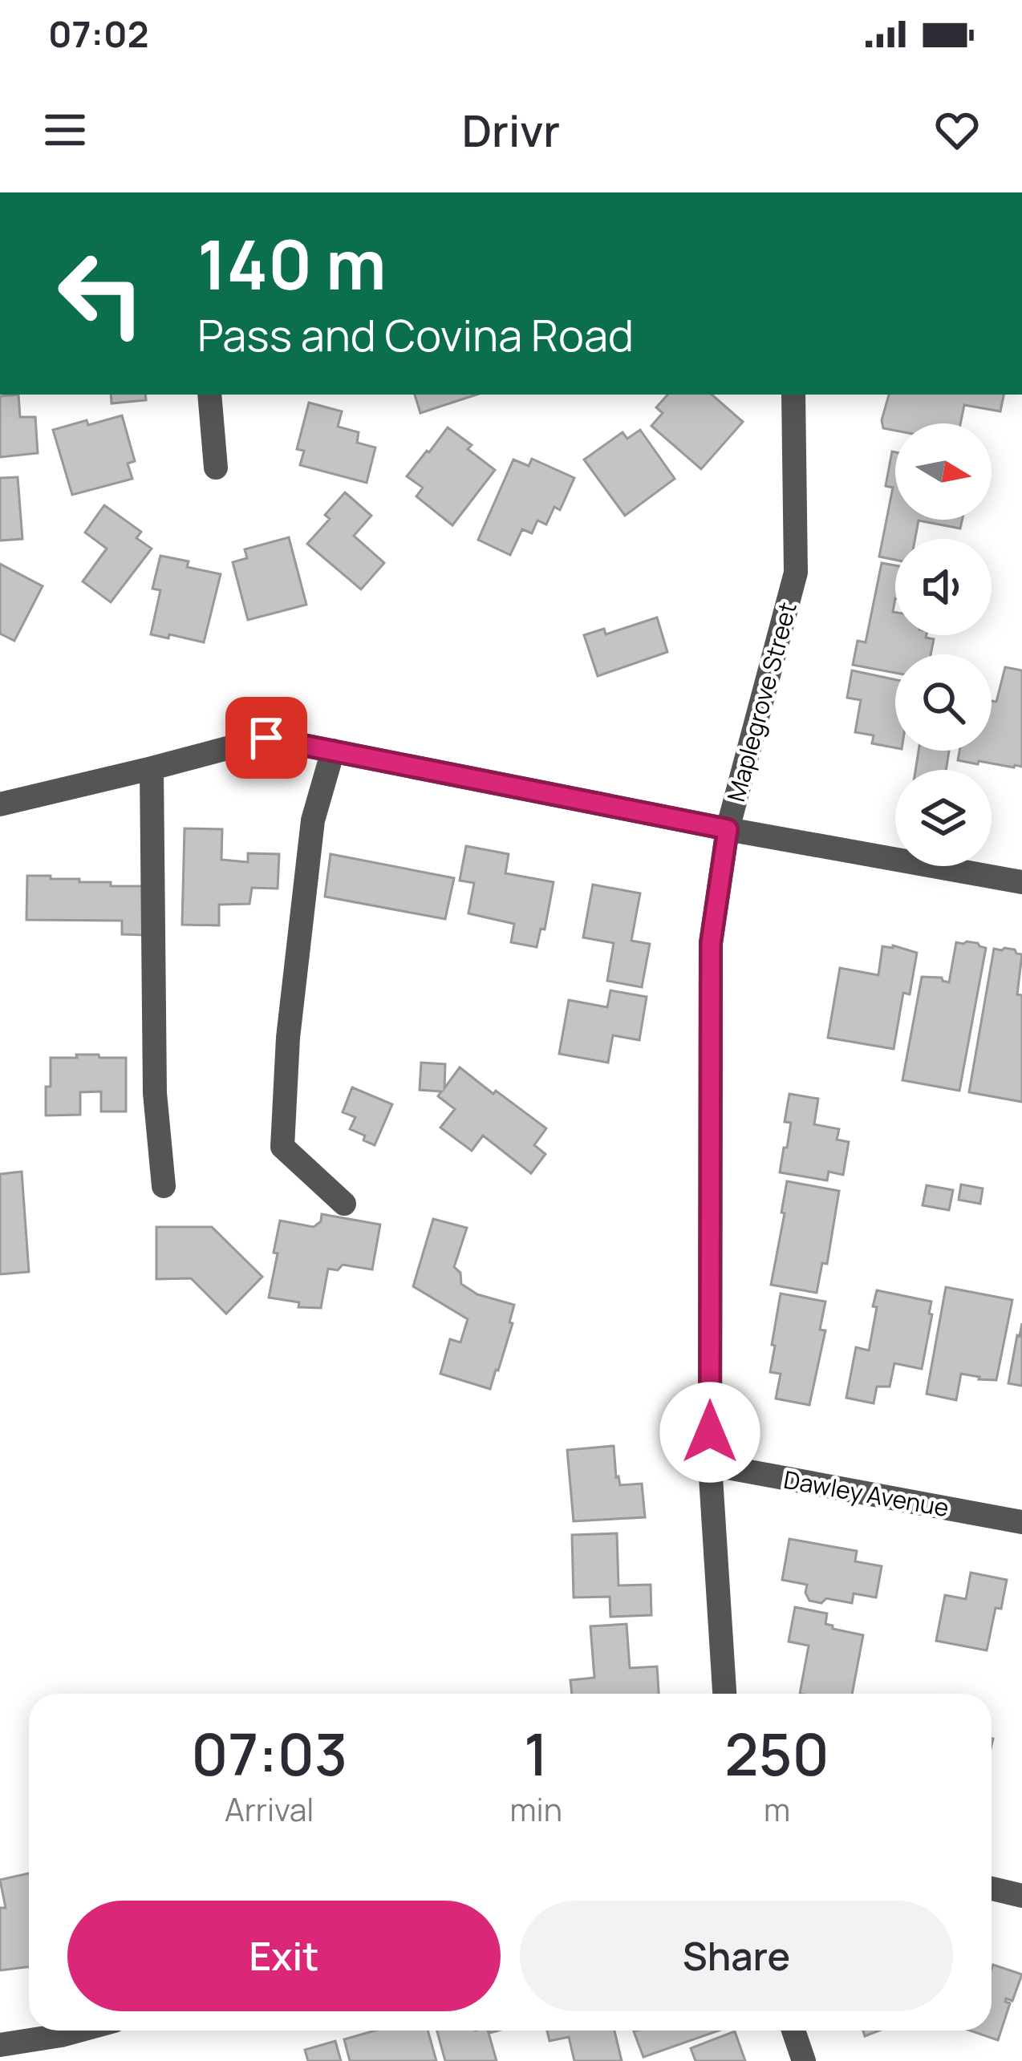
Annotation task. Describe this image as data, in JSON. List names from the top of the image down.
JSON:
{
  "streets": {
    "street": ["Maplegrove Street", "Dawley Avenue"]
  },
  "crossings": [
    ["Maplegrove Street", "Dawley Avenue"]
  ],
  "north": "right",
  "page": {
    "status": "07:02",
    "header": "Drivr",
    "turn": ["140 m", "Pass and Covina Road"],
    "eta": [
      "07:03",
      "Arrival",
      "1",
      "min",
      "250",
      "m"
    ],
    "buttons": ["Exit", "Share"]
  }
}
